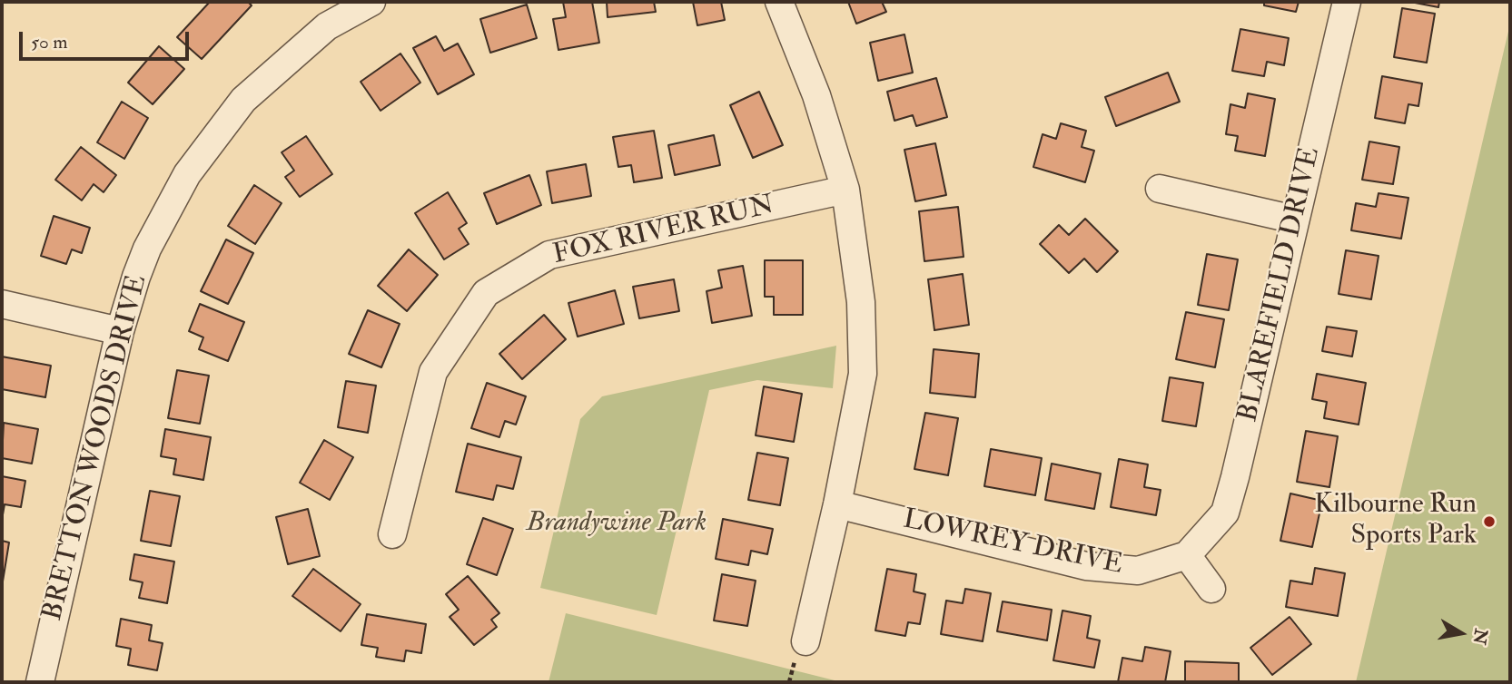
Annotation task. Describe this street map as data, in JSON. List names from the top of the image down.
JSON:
{
  "streets": {
    "street": [
      "FOX RIVER RUN",
      "BLAREFIELD DRIVE",
      "BRETTON WOODS DRIVE",
      "LOWREY DRIVE"
    ]
  },
  "crossings": [
    ["BLAREFIELD DRIVE", "LOWREY DRIVE"]
  ],
  "parks": ["Brandywine Park"],
  "places": ["Kilbourne Run Sports Park"],
  "scale_bar": "50 m",
  "north": "right"
}
